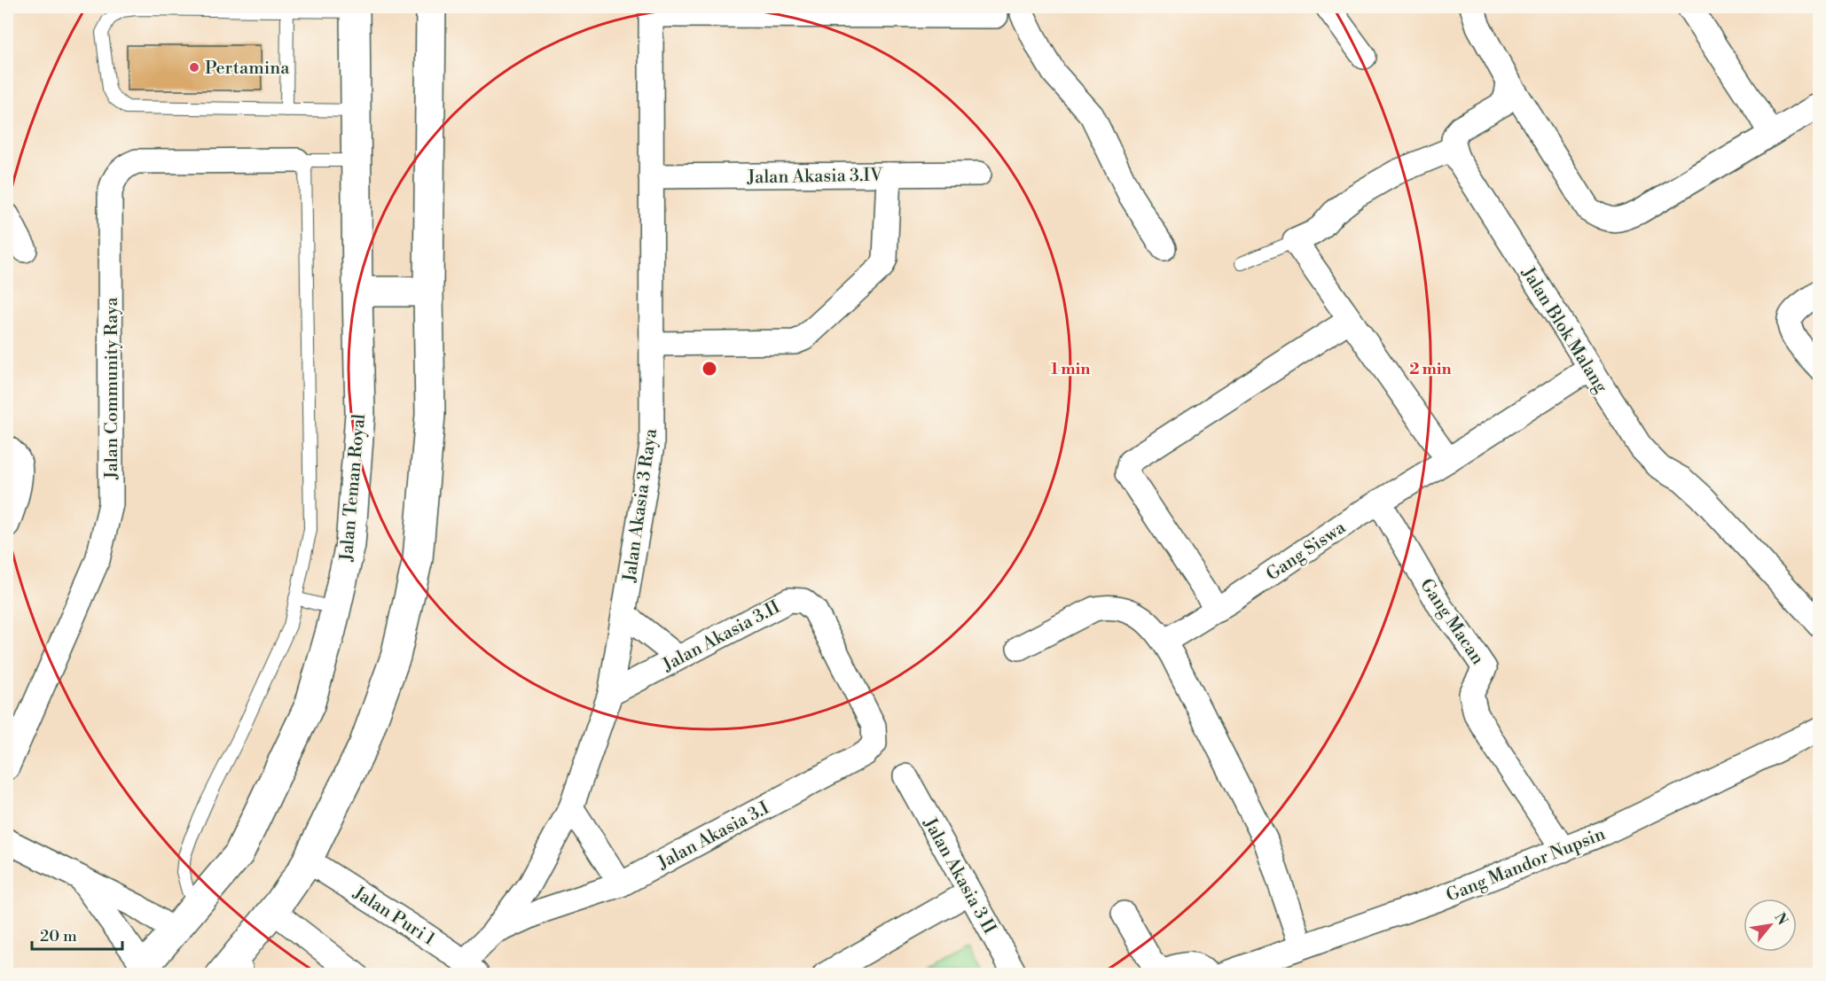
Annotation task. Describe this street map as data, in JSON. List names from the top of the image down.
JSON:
{
  "streets": {
    "street": [
      "Jalan Akasia 3.IV",
      "Jalan Blok Malang",
      "Jalan Community Raya",
      "Jalan Teman Royal",
      "Jalan Akasia 3 Raya",
      "Gang Siswa",
      "Gang Macan",
      "Jalan Akasia 3.II",
      "Jalan Akasia 3.I",
      "Gang Mandor Nupsin",
      "Jalan Akasia 3 II",
      "Jalan Puri 1"
    ]
  },
  "crossings": [
    ["Jalan Akasia 3.IV", "Jalan Akasia 3 Raya"],
    ["Jalan Blok Malang", "Gang Siswa"],
    ["Jalan Akasia 3 Raya", "Jalan Akasia 3.II"],
    ["Jalan Akasia 3 Raya", "Jalan Akasia 3.I"],
    ["Jalan Akasia 3 Raya", "Jalan Puri 1"],
    ["Gang Siswa", "Gang Macan"],
    ["Gang Macan", "Gang Mandor Nupsin"],
    ["Jalan Akasia 3.II", "Jalan Akasia 3.I"]
  ],
  "places": ["Pertamina"],
  "scale_bar": "20 m",
  "north": "top right",
  "rings": ["1 min", "2 min"]
}
